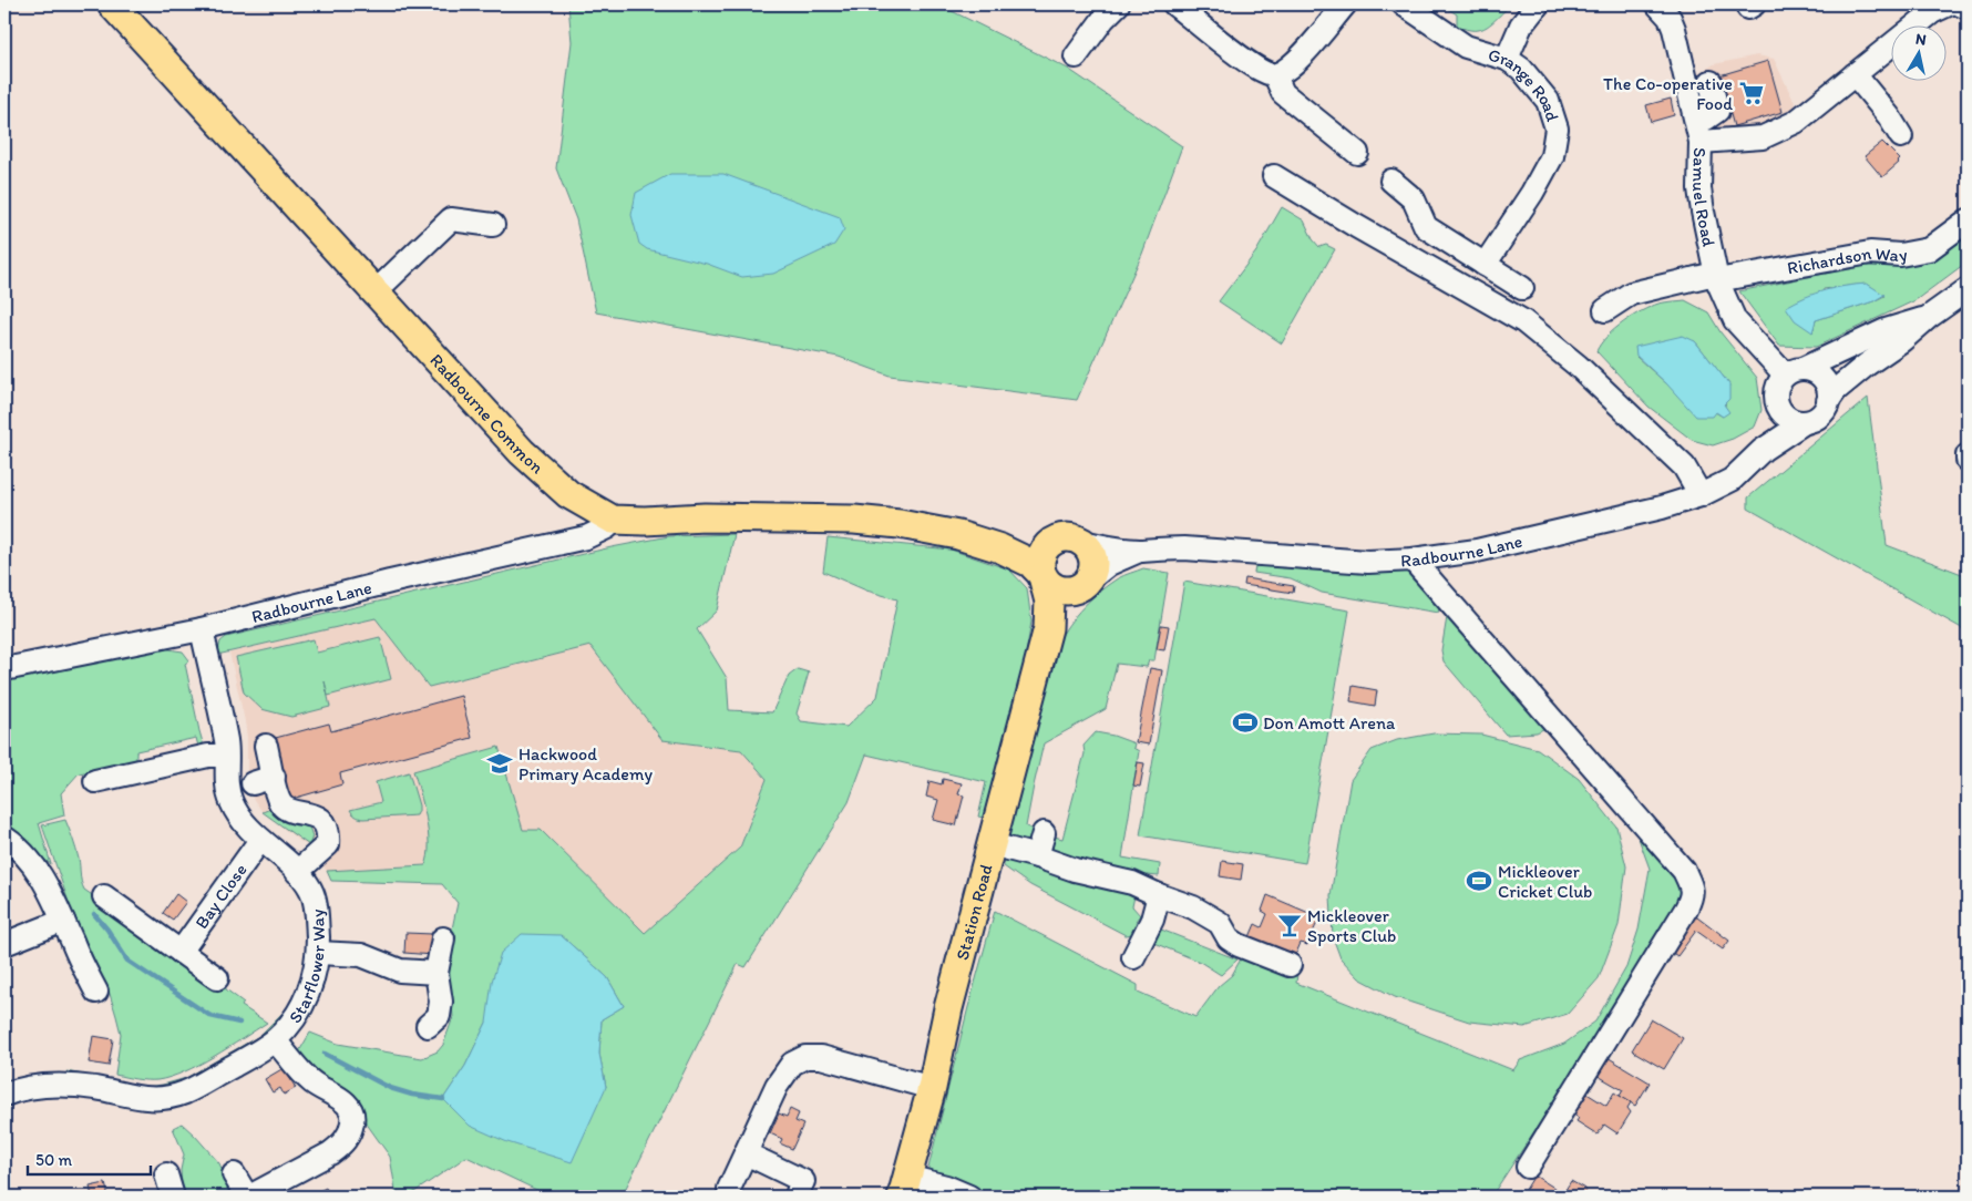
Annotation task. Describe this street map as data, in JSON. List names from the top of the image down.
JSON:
{
  "streets": {
    "main road": ["Radbourne Common", "Station Road"],
    "street": [
      "Grange Road",
      "Samuel Road",
      "Richardson Way",
      "Radbourne Lane",
      "Bay Close",
      "Starflower Way"
    ]
  },
  "crossings": [
    ["Samuel Road", "Richardson Way"],
    ["Samuel Road", "Radbourne Lane"],
    ["Radbourne Common", "Radbourne Lane"],
    ["Radbourne Common", "Station Road"],
    ["Radbourne Lane", "Station Road"],
    ["Radbourne Lane", "Starflower Way"],
    ["Bay Close", "Starflower Way"]
  ],
  "places": {
    "supermarket": ["The Co-operative Food"],
    "sports": ["Don Amott Arena", "Mickleover Cricket Club"],
    "school or university": ["Hackwood Primary Academy"],
    "bar": ["Mickleover Sports Club"]
  },
  "scale_bar": "50 m",
  "north": "top"
}
